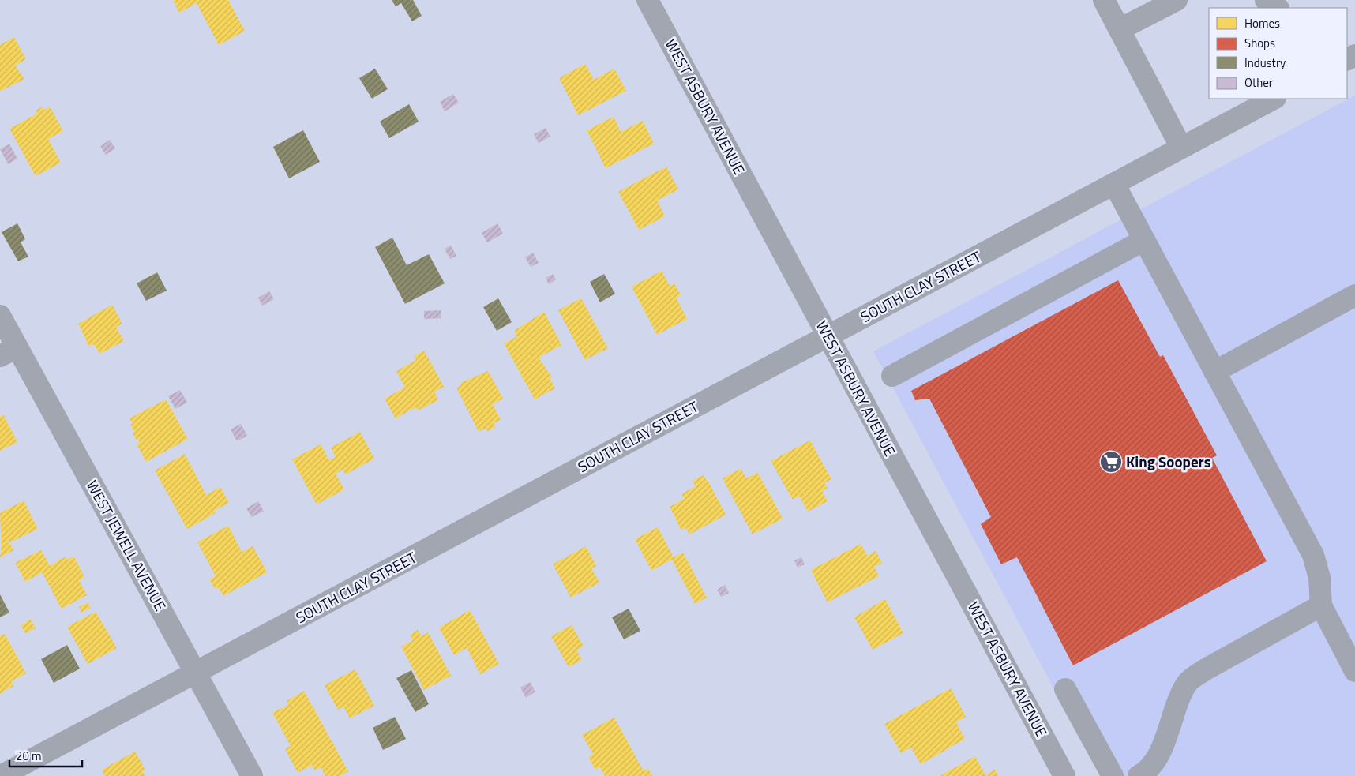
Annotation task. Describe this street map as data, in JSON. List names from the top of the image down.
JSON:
{
  "streets": {
    "street": ["WEST ASBURY AVENUE", "SOUTH CLAY STREET", "WEST JEWELL AVENUE"]
  },
  "crossings": [
    ["WEST ASBURY AVENUE", "SOUTH CLAY STREET"],
    ["SOUTH CLAY STREET", "WEST JEWELL AVENUE"]
  ],
  "places": {
    "supermarket": ["King Soopers"]
  },
  "legend": [
    "Homes",
    "Shops",
    "Industry",
    "Other"
  ],
  "scale_bar": "20 m"
}
